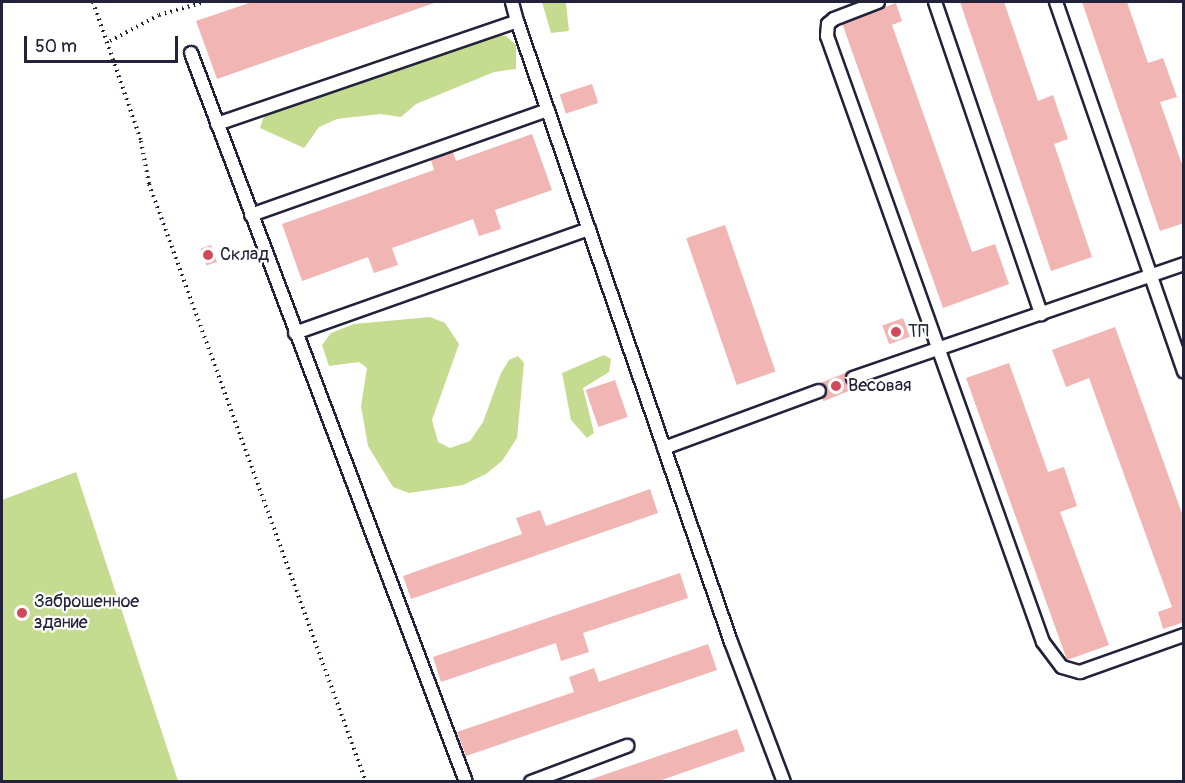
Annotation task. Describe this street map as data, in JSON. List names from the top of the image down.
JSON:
{
  "places": [
    "Склад",
    "ТП",
    "Весовая",
    "Заброшенное здание"
  ],
  "scale_bar": "50 m"
}
